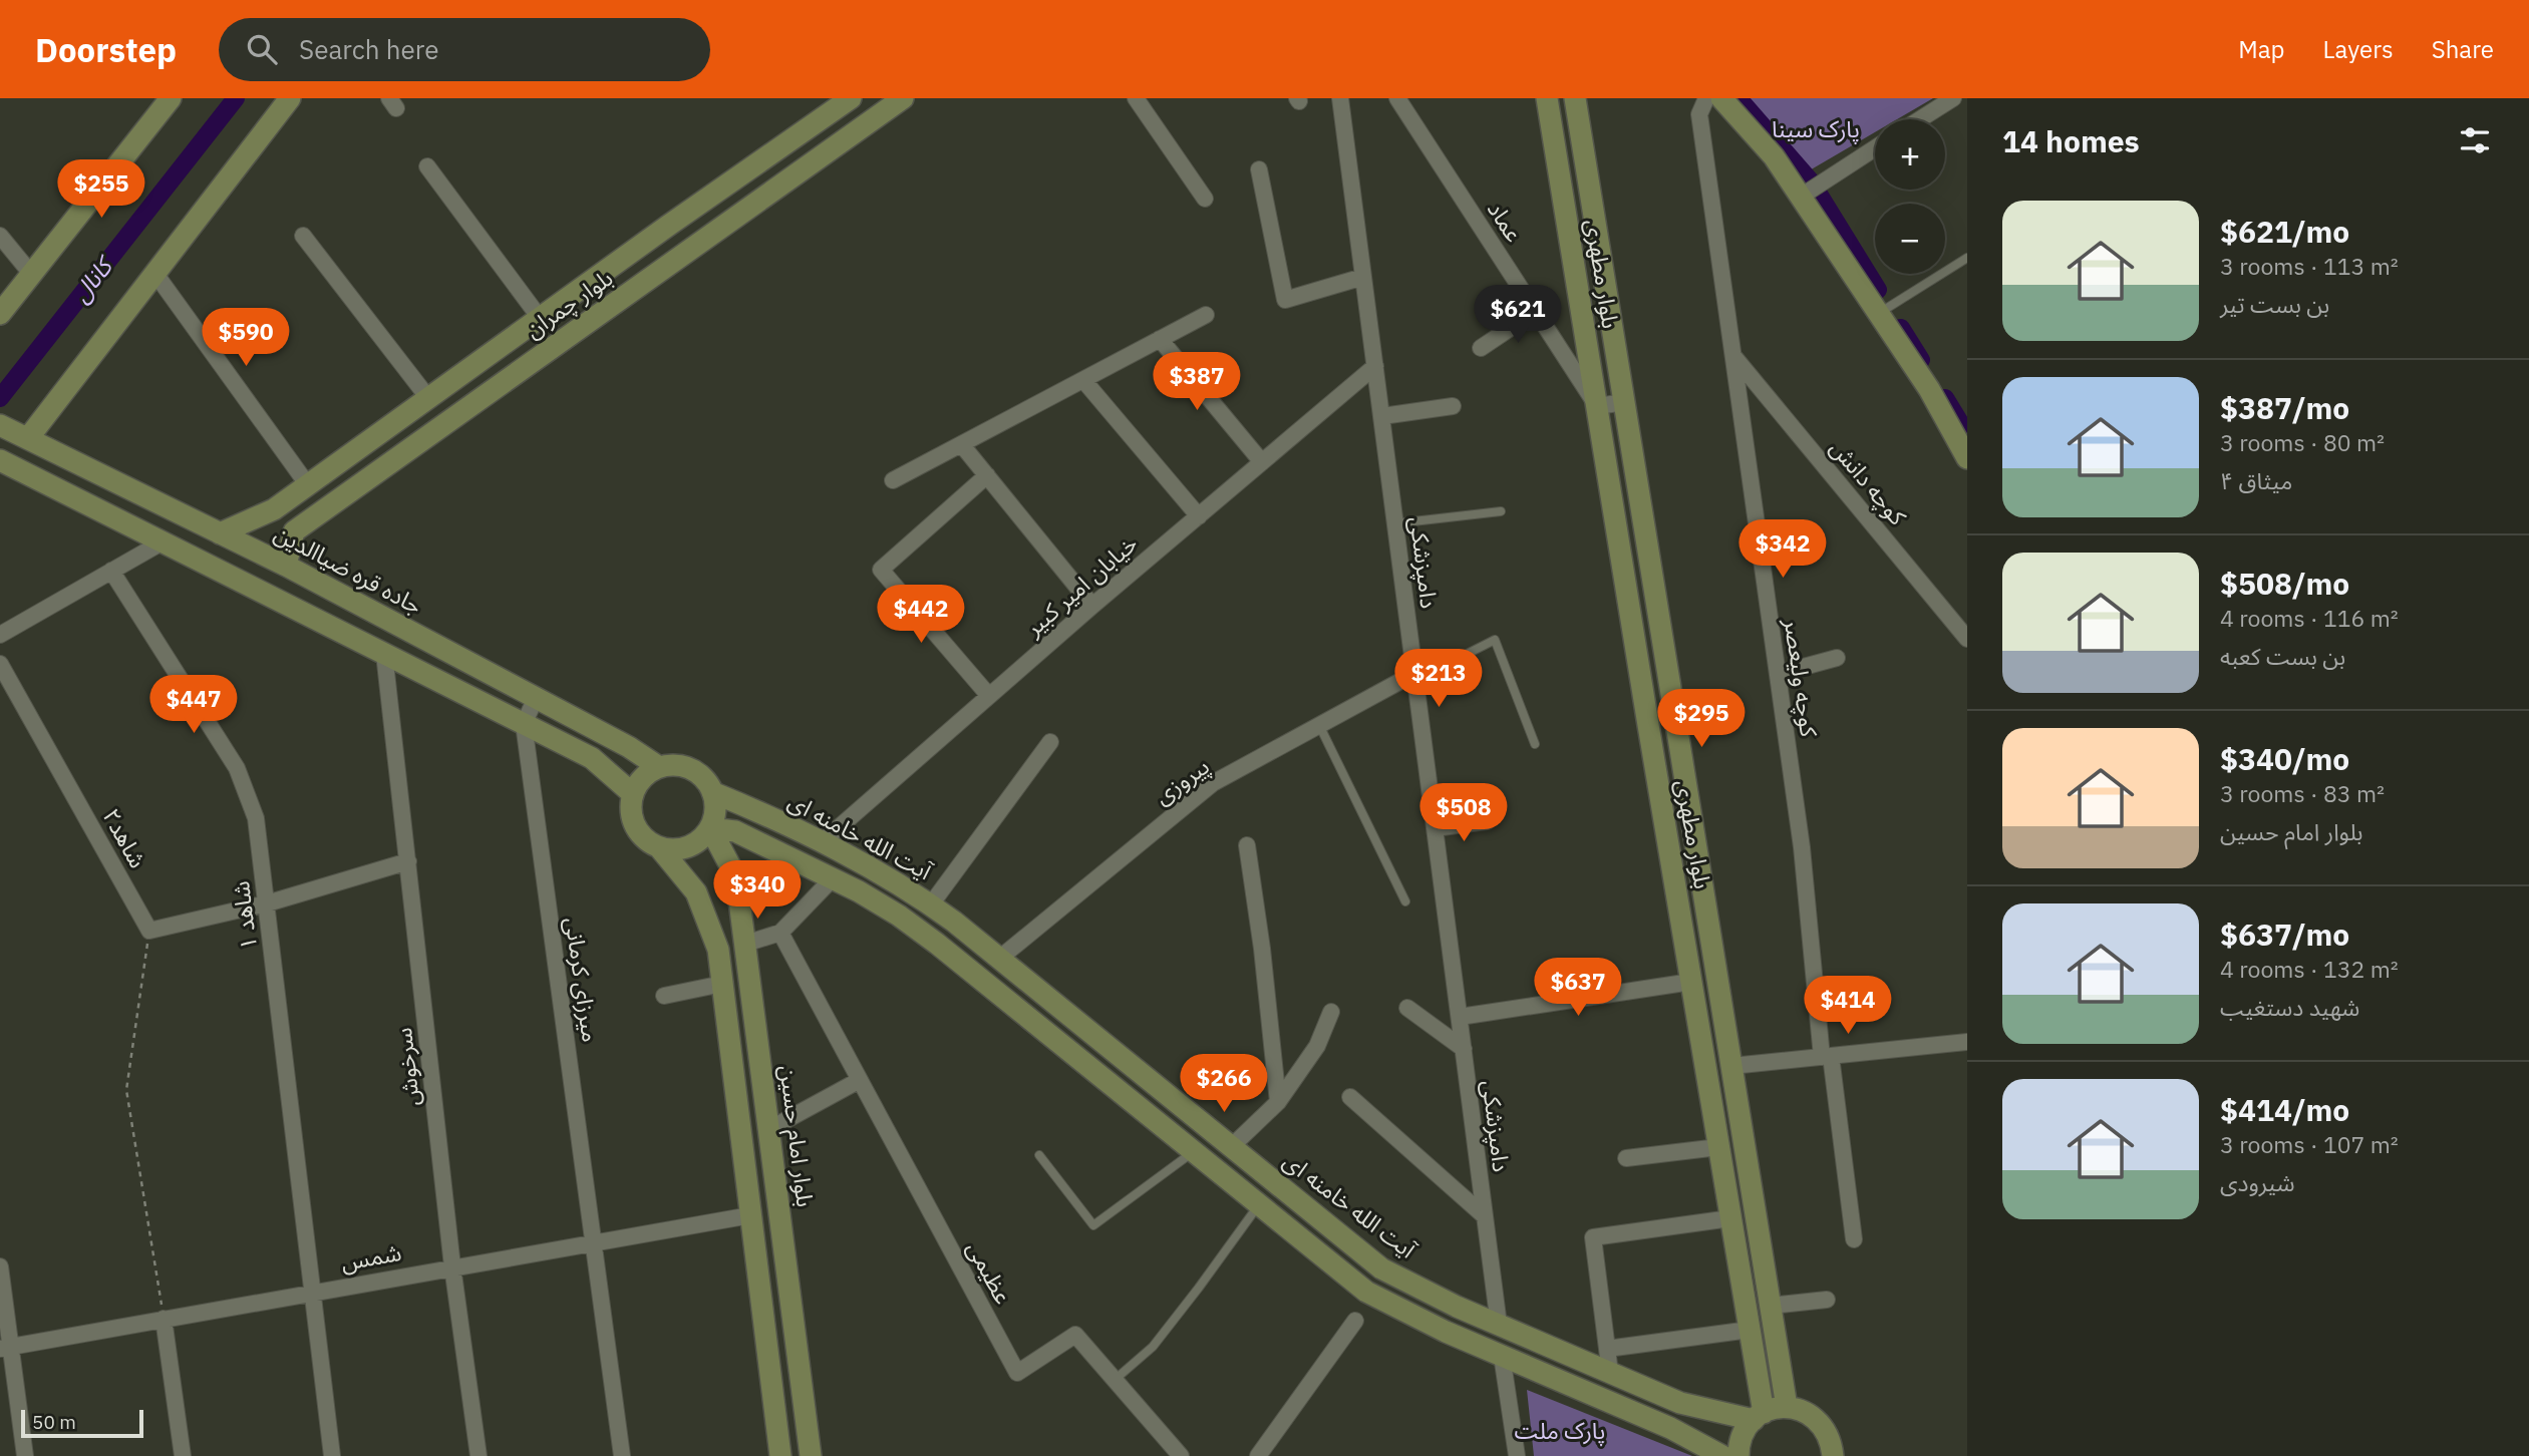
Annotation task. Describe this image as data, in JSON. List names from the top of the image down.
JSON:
{
  "streets": {
    "street": [
      "عماد",
      "بلوار مطهری",
      "بلوار چمران",
      "کوچه دانش",
      "دامپزشکی",
      "جاده قره ضیاالدین",
      "خیابان امیر کبیر",
      "کوچه ولیعصر",
      "پیروزی",
      "آیت الله خامنه ای",
      "شاهد۲",
      "شاهد ۱",
      "میرزای کرمانی",
      "سرخوش",
      "بلوار امام حسین",
      "شمس",
      "عظیمی"
    ]
  },
  "crossings": [
    ["عماد", "بلوار مطهری"],
    ["بلوار مطهری", "آیت الله خامنه ای"],
    ["بلوار چمران", "جاده قره ضیاالدین"],
    ["کوچه دانش", "کوچه ولیعصر"],
    ["دامپزشکی", "خیابان امیر کبیر"],
    ["دامپزشکی", "پیروزی"],
    ["دامپزشکی", "آیت الله خامنه ای"],
    ["جاده قره ضیاالدین", "آیت الله خامنه ای"],
    ["جاده قره ضیاالدین", "بلوار امام حسین"],
    ["خیابان امیر کبیر", "آیت الله خامنه ای"],
    ["پیروزی", "آیت الله خامنه ای"],
    ["آیت الله خامنه ای", "بلوار امام حسین"],
    ["شاهد ۱", "شمس"],
    ["میرزای کرمانی", "شمس"],
    ["سرخوش", "شمس"]
  ],
  "water": ["کانال"],
  "parks": ["پارک سینا", "پارک ملت"],
  "scale_bar": "50 m",
  "page": {
    "header": "Doorstep",
    "search": "Search here",
    "nav": ["Map", "Layers", "Share"],
    "heading": "14 homes",
    "map_buttons": ["+", "−"],
    "price": [
      "$255",
      "$621",
      "$590",
      "$387",
      "$342",
      "$442",
      "$213",
      "$447",
      "$295",
      "$508",
      "$340",
      "$637",
      "$414",
      "$266"
    ],
    "list": [
      {
        "name": "$621/mo",
        "note": "3 rooms · 113 m² · بن بست تیر"
      },
      {
        "name": "$387/mo",
        "note": "3 rooms · 80 m² · میثاق ۴"
      },
      {
        "name": "$508/mo",
        "note": "4 rooms · 116 m² · بن بست کعبه"
      },
      {
        "name": "$340/mo",
        "note": "3 rooms · 83 m² · بلوار امام حسین"
      },
      {
        "name": "$637/mo",
        "note": "4 rooms · 132 m² · شهید دستغیب"
      },
      {
        "name": "$414/mo",
        "note": "3 rooms · 107 m² · شیرودی"
      }
    ],
    "scale": "50 m"
  }
}
